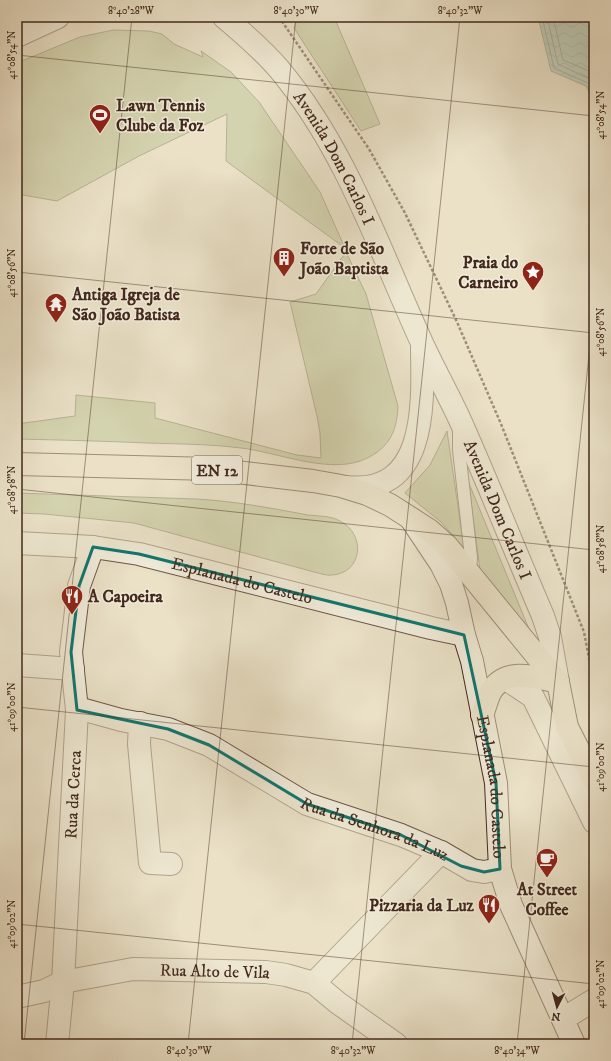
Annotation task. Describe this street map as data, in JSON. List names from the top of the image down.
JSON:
{
  "streets": {
    "main road": ["EN 12", "Esplanada do Castelo"],
    "street": [
      "Avenida Dom Carlos I",
      "Rua da Cerca",
      "Rua da Senhora da Luz",
      "Rua Alto de Vila"
    ]
  },
  "crossings": [
    ["Avenida Dom Carlos I", "EN 12"],
    ["Avenida Dom Carlos I", "Esplanada do Castelo"],
    ["EN 12", "Esplanada do Castelo"],
    ["Esplanada do Castelo", "Rua da Cerca"],
    ["Esplanada do Castelo", "Rua da Senhora da Luz"],
    ["Rua da Cerca", "Rua da Senhora da Luz"],
    ["Rua da Cerca", "Rua Alto de Vila"]
  ],
  "places": {
    "sports": ["Lawn Tennis Clube da Foz"],
    "building": ["Forte de São João Baptista"],
    "place": ["Praia do Carneiro"],
    "temple": ["Antiga Igreja de São João Batista"],
    "restaurant": ["A Capoeira", "Pizzaria da Luz"],
    "cafe": ["At Street Coffee"]
  },
  "north": "bottom",
  "coordinates": [
    "8°40'28\"W",
    "8°40'30\"W",
    "8°40'32\"W",
    "41°08'54\"N",
    "41°08'56\"N",
    "41°08'58\"N",
    "41°09'00\"N",
    "41°09'02\"N",
    "8°40'34\"W"
  ]
}
